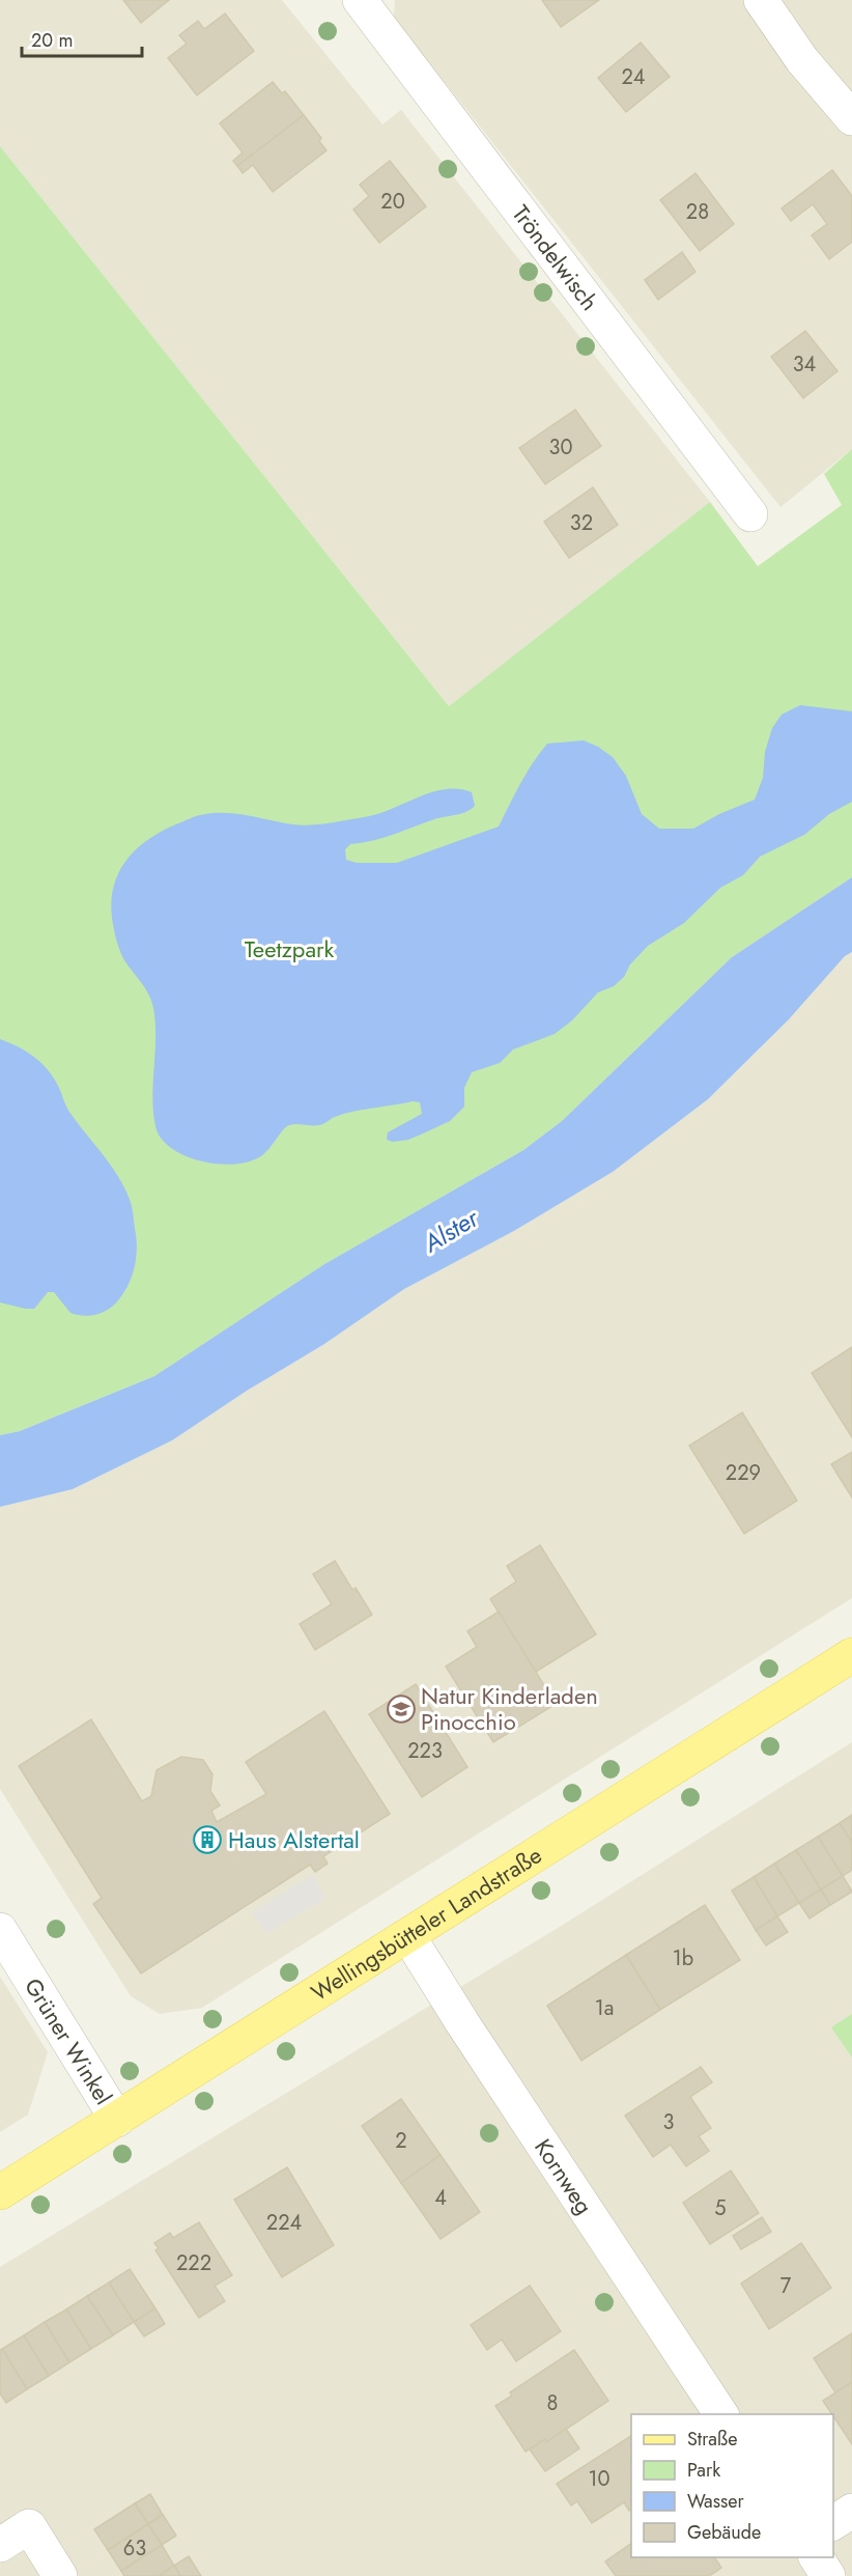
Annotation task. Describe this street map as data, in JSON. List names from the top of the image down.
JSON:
{
  "streets": {
    "main road": ["Wellingsbütteler Landstraße"],
    "street": ["Tröndelwisch", "Grüner Winkel", "Kornweg"]
  },
  "crossings": [
    ["Wellingsbütteler Landstraße", "Grüner Winkel"],
    ["Wellingsbütteler Landstraße", "Kornweg"]
  ],
  "water": ["Alster"],
  "parks": ["Teetzpark"],
  "places": {
    "school or university": ["Natur Kinderladen Pinocchio"],
    "building": ["Haus Alstertal"]
  },
  "house_numbers": [
    "24",
    "20",
    "28",
    "34",
    "30",
    "32",
    "229",
    "223",
    "1b",
    "1a",
    "3",
    "2",
    "4",
    "5",
    "224",
    "222",
    "7",
    "8",
    "10",
    "63"
  ],
  "legend": [
    "Straße",
    "Park",
    "Wasser",
    "Gebäude"
  ],
  "scale_bar": "20 m"
}
